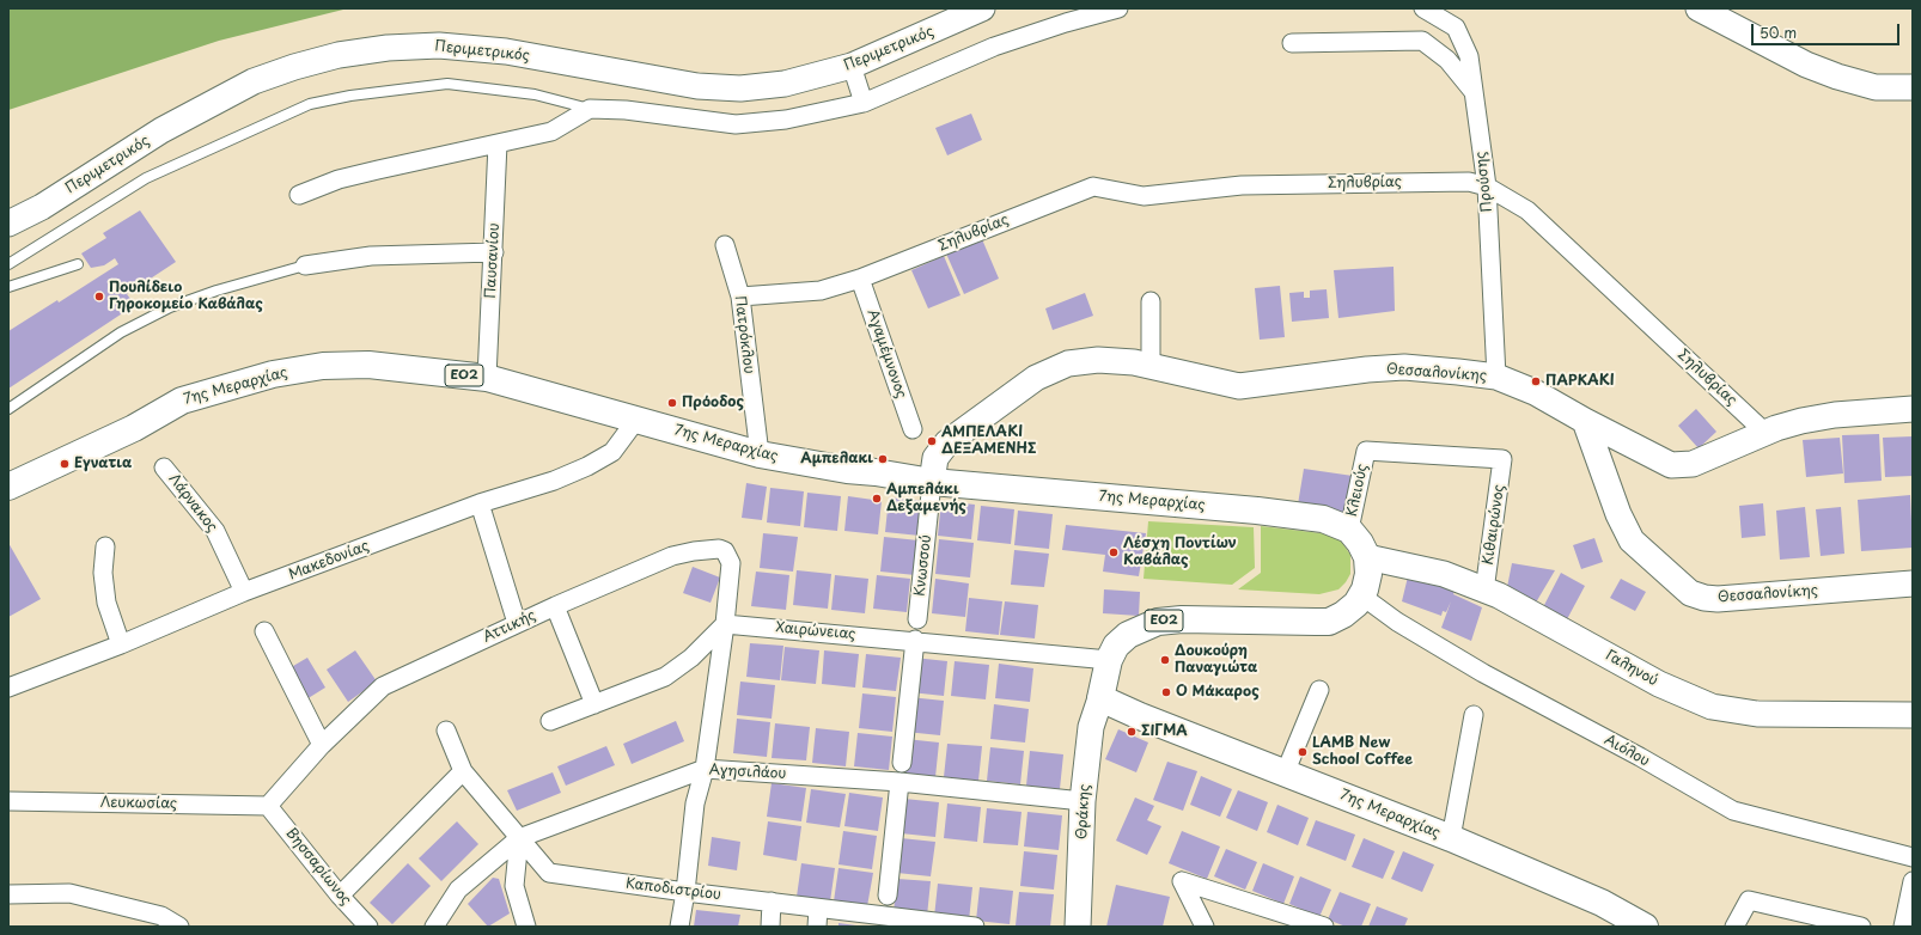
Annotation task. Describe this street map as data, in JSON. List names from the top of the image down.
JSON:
{
  "streets": {
    "main road": ["ΕΟ2", "7ης Μεραρχίας"],
    "street": [
      "Περιμετρικός",
      "Προύσης",
      "Σηλυβρίας",
      "Παυσανίου",
      "Πατρόκλου",
      "Αγαμέμνονος",
      "Θεσσαλονίκης",
      "Κλειούς",
      "Λάρνακος",
      "Κιθαιρώνος",
      "Μακεδονίας",
      "Κνωσσού",
      "Αττικής",
      "Χαιρώνειας",
      "Γαληνού",
      "Αιόλου",
      "Αγησιλάου",
      "Λευκωσίας",
      "Θράκης",
      "Βησσαρίωνος",
      "Καποδιστρίου"
    ]
  },
  "crossings": [
    ["Προύσης", "Σηλυβρίας"],
    ["Προύσης", "Θεσσαλονίκης"],
    ["Σηλυβρίας", "Πατρόκλου"],
    ["Σηλυβρίας", "Αγαμέμνονος"],
    ["Παυσανίου", "7ης Μεραρχίας"],
    ["Πατρόκλου", "7ης Μεραρχίας"],
    ["Θεσσαλονίκης", "7ης Μεραρχίας"],
    ["Θεσσαλονίκης", "Κνωσσού"],
    ["ΕΟ2", "7ης Μεραρχίας"],
    ["ΕΟ2", "Χαιρώνειας"],
    ["ΕΟ2", "Γαληνού"],
    ["ΕΟ2", "Αιόλου"],
    ["ΕΟ2", "Θράκης"],
    ["7ης Μεραρχίας", "Κλειούς"],
    ["7ης Μεραρχίας", "Μακεδονίας"],
    ["7ης Μεραρχίας", "Κνωσσού"],
    ["7ης Μεραρχίας", "Θράκης"],
    ["Κλειούς", "Κιθαιρώνος"],
    ["Λάρνακος", "Μακεδονίας"],
    ["Κιθαιρώνος", "Γαληνού"],
    ["Αττικής", "Χαιρώνειας"],
    ["Αττικής", "Λευκωσίας"],
    ["Αττικής", "Βησσαρίωνος"],
    ["Αγησιλάου", "Θράκης"],
    ["Αγησιλάου", "Καποδιστρίου"],
    ["Λευκωσίας", "Βησσαρίωνος"]
  ],
  "places": [
    "Πουλίδειο Γηροκομείο Καβάλας",
    "ΠΑΡΚΑΚΙ",
    "Πρόοδος",
    "ΑΜΠΕΛΑΚΙ ΔΕΞΑΜΕΝΗΣ",
    "Αμπελακι",
    "Εγνατια",
    "Αμπελάκι Δεξαμενής",
    "Λέσχη Ποντίων Καβάλας",
    "Δουκούρη Παναγιώτα",
    "Ο Μάκαρος",
    "ΣΙΓΜΑ",
    "LAMB New School Coffee"
  ],
  "scale_bar": "50 m"
}
